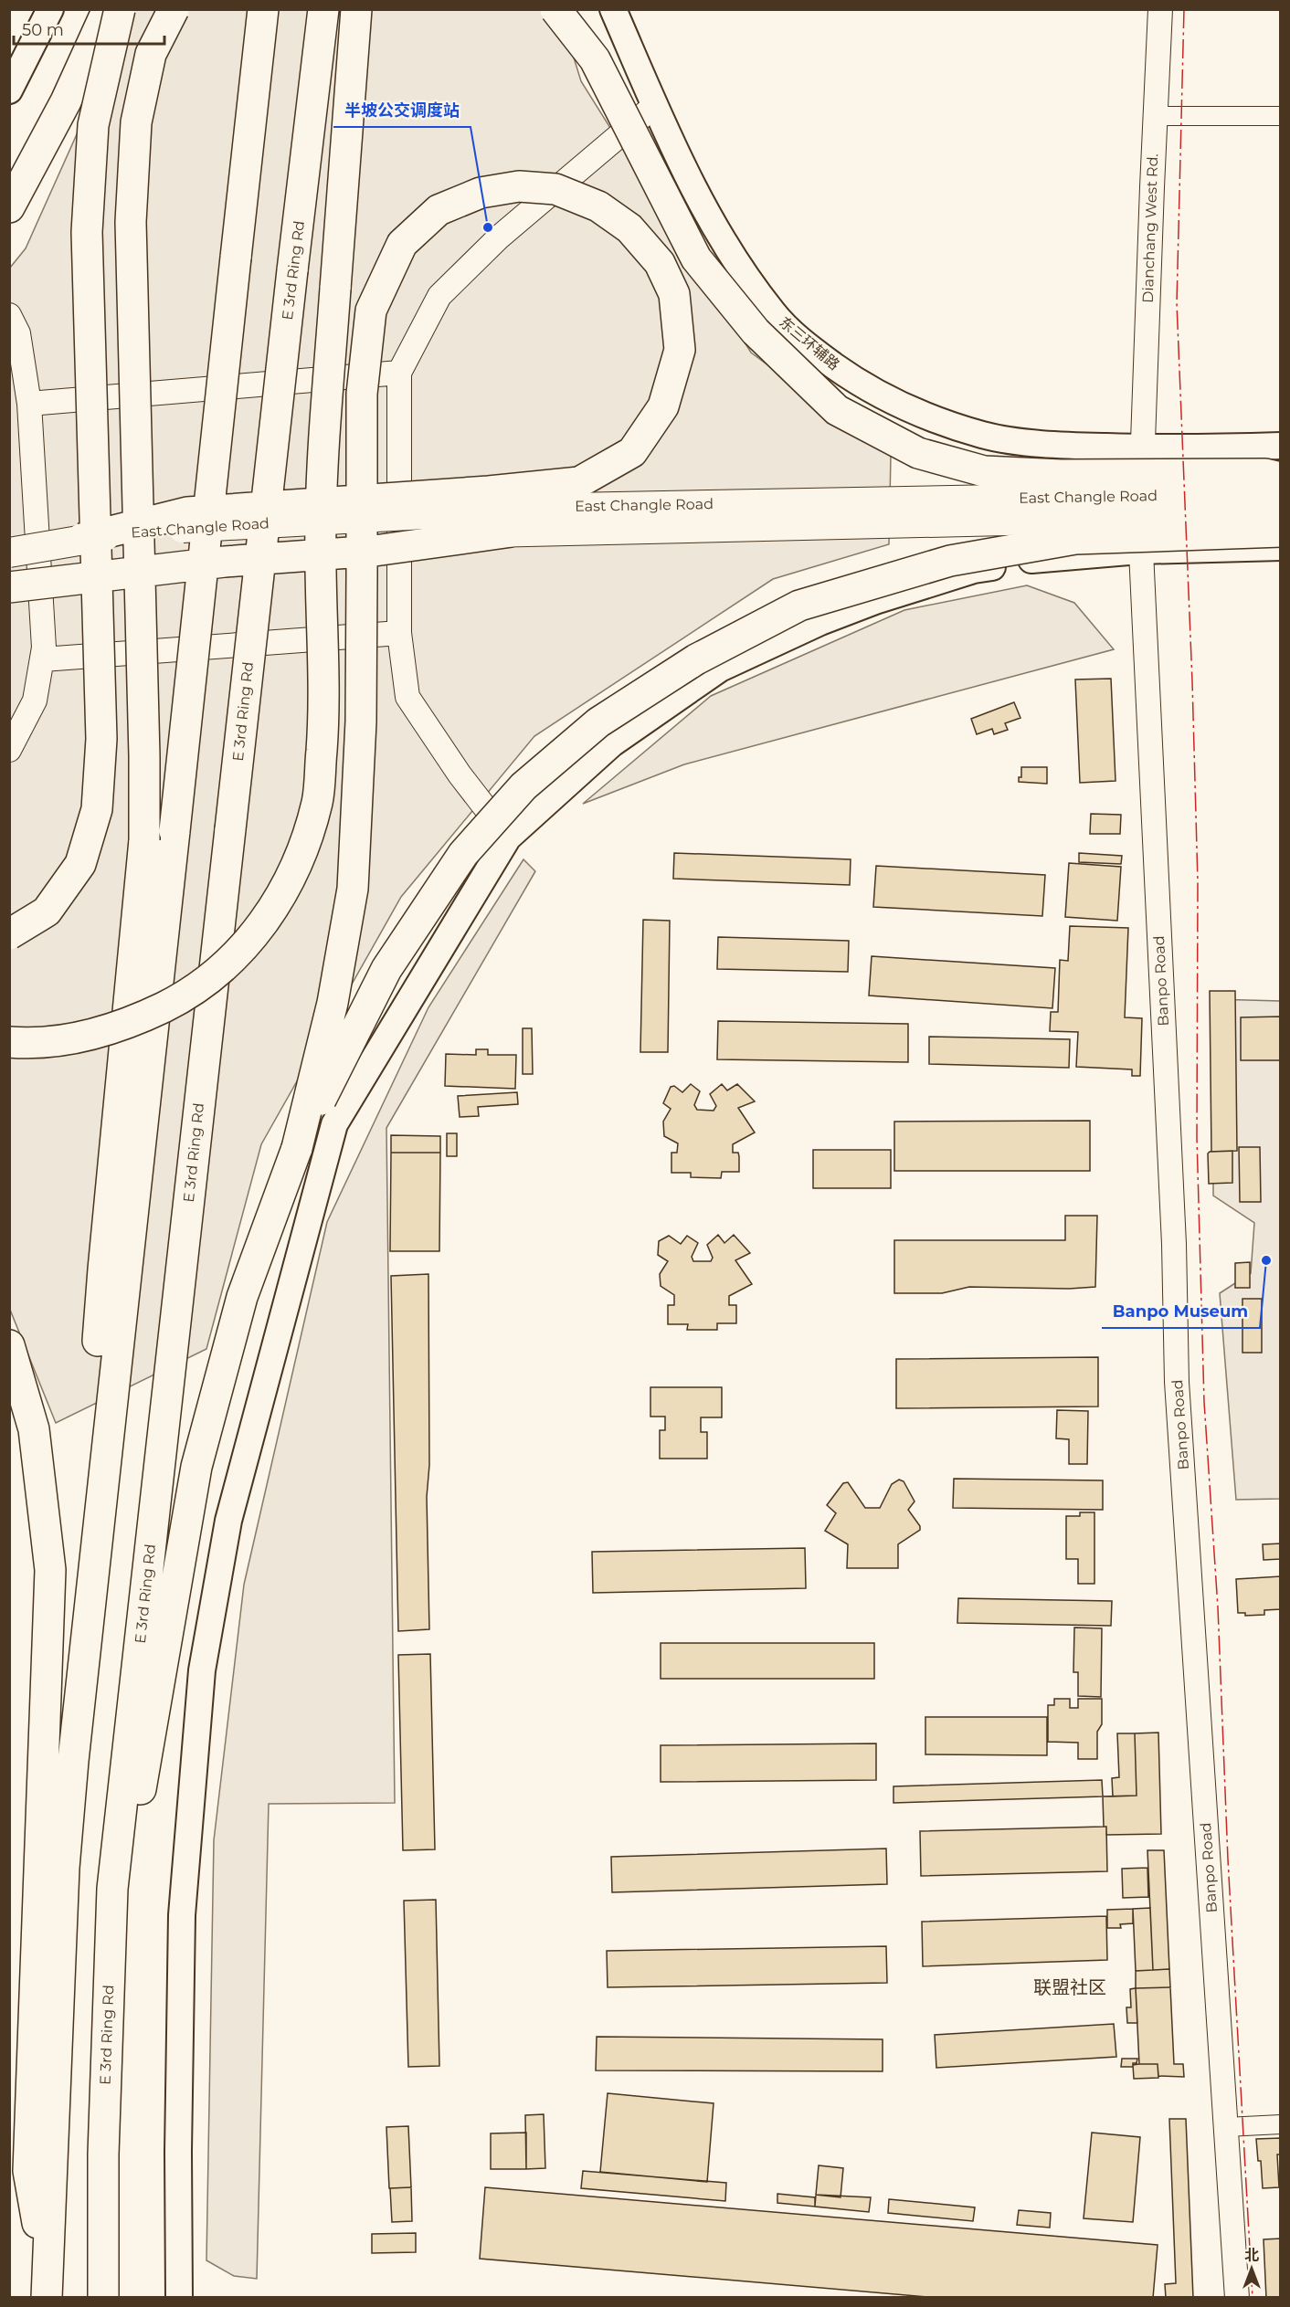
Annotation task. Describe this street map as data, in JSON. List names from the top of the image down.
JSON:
{
  "streets": {
    "highway": ["E 3rd Ring Rd"],
    "main road": ["东三环辅路", "East Changle Road"],
    "street": ["Dianchang West Rd.", "Banpo Road"]
  },
  "crossings": [
    ["Dianchang West Rd.", "东三环辅路"],
    ["Dianchang West Rd.", "Banpo Road"]
  ],
  "districts": ["联盟社区"],
  "places": ["半坡公交调度站", "Banpo Museum"],
  "scale_bar": "50 m",
  "north": "top"
}
